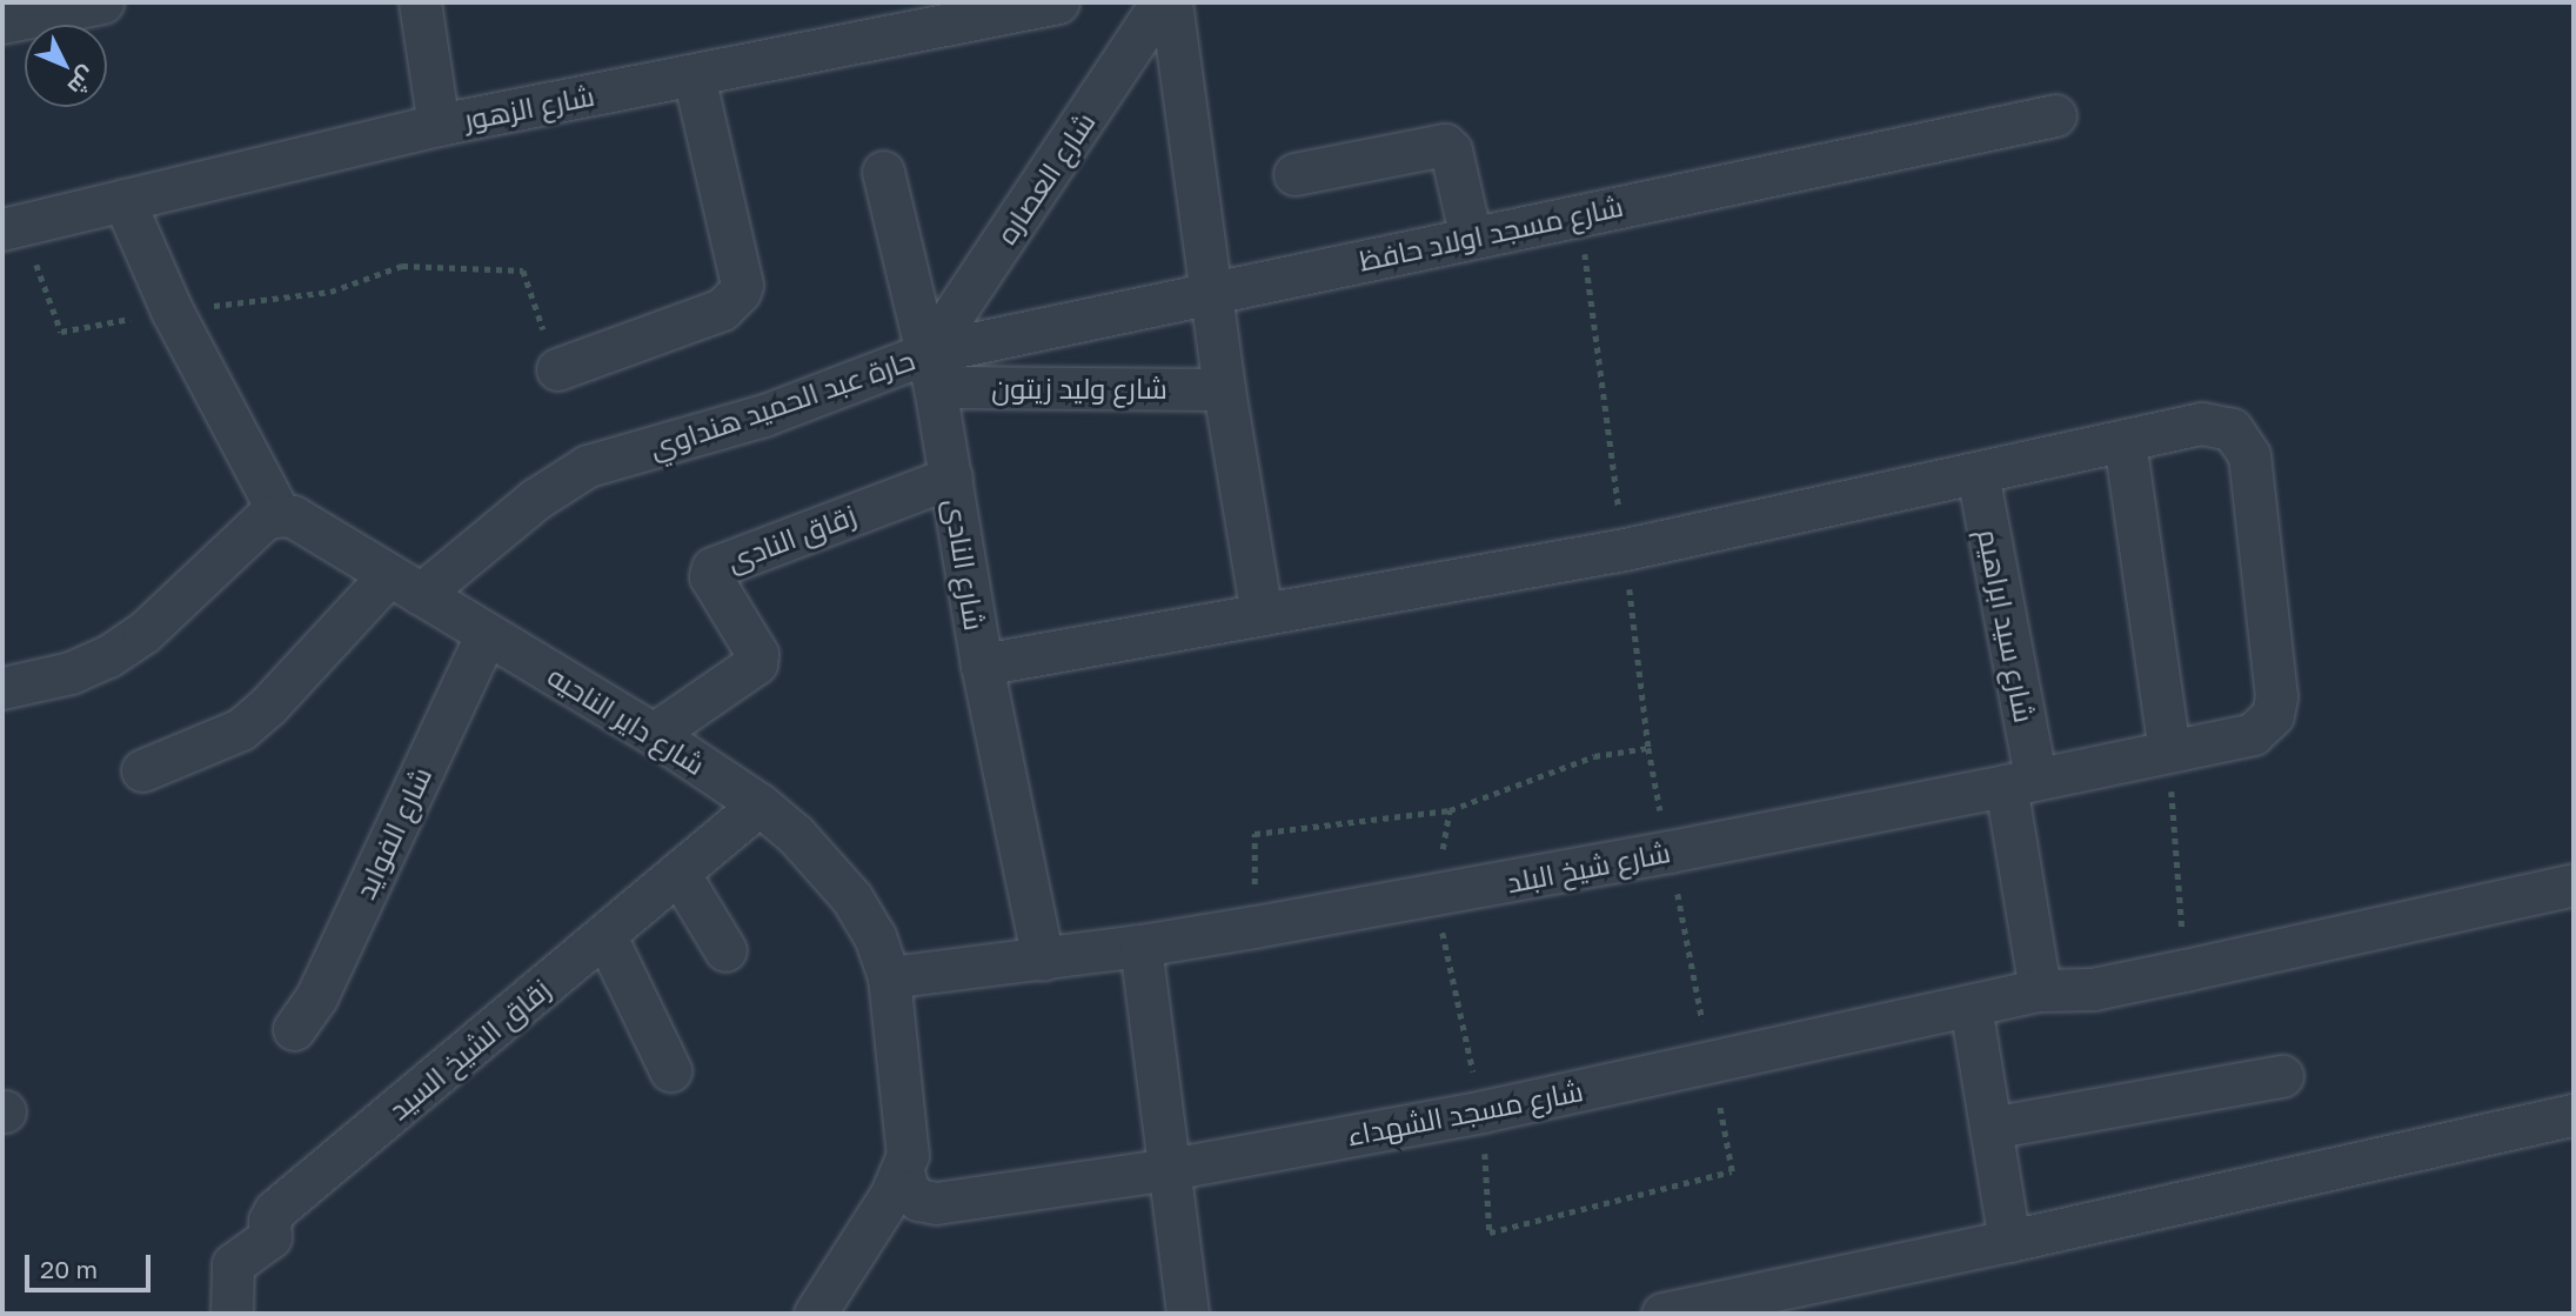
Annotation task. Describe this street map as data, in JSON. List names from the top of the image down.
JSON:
{
  "streets": {
    "street": [
      "شارع الزهور",
      "شارع العصاره",
      "شارع مسجد اولاد حافظ",
      "شارع وليد زيتون",
      "حارة عبد الحميد هنداوي",
      "زقاق النادى",
      "شارع النادى",
      "شارع سيد ابراهيم",
      "شارع داير الناحيه",
      "شارع الفوايد",
      "شارع شيخ البلد",
      "زقاق الشيخ السيد",
      "شارع مسجد الشهداء"
    ]
  },
  "crossings": [
    ["شارع العصاره", "شارع مسجد اولاد حافظ"],
    ["شارع العصاره", "شارع وليد زيتون"],
    ["شارع العصاره", "حارة عبد الحميد هنداوي"],
    ["شارع العصاره", "شارع النادى"],
    ["شارع مسجد اولاد حافظ", "شارع وليد زيتون"],
    ["شارع مسجد اولاد حافظ", "حارة عبد الحميد هنداوي"],
    ["شارع مسجد اولاد حافظ", "شارع النادى"],
    ["شارع وليد زيتون", "حارة عبد الحميد هنداوي"],
    ["شارع وليد زيتون", "شارع النادى"],
    ["حارة عبد الحميد هنداوي", "شارع النادى"],
    ["حارة عبد الحميد هنداوي", "شارع داير الناحيه"],
    ["زقاق النادى", "شارع النادى"],
    ["زقاق النادى", "شارع داير الناحيه"],
    ["شارع النادى", "شارع شيخ البلد"],
    ["شارع سيد ابراهيم", "شارع شيخ البلد"],
    ["شارع سيد ابراهيم", "شارع مسجد الشهداء"],
    ["شارع داير الناحيه", "شارع الفوايد"],
    ["شارع داير الناحيه", "شارع شيخ البلد"],
    ["شارع داير الناحيه", "زقاق الشيخ السيد"],
    ["شارع داير الناحيه", "شارع مسجد الشهداء"]
  ],
  "scale_bar": "20 m",
  "north": "bottom right"
}
